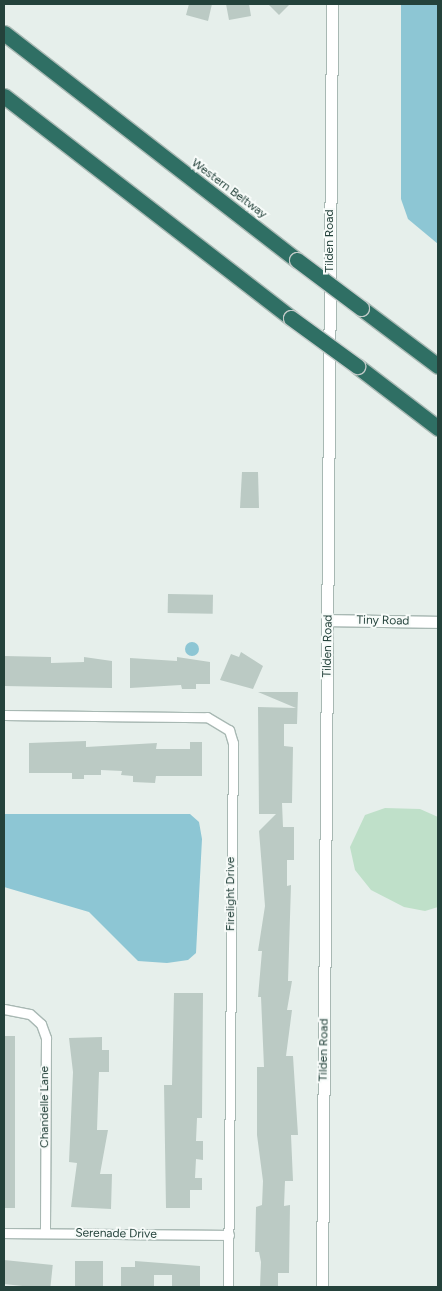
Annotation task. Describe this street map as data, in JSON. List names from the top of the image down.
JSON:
{
  "streets": {
    "highway": ["Western Beltway"],
    "street": [
      "Tilden Road",
      "Tiny Road",
      "Firelight Drive",
      "Chandelle Lane",
      "Serenade Drive"
    ]
  },
  "crossings": [
    ["Tilden Road", "Tiny Road"],
    ["Firelight Drive", "Serenade Drive"],
    ["Chandelle Lane", "Serenade Drive"]
  ]
}
